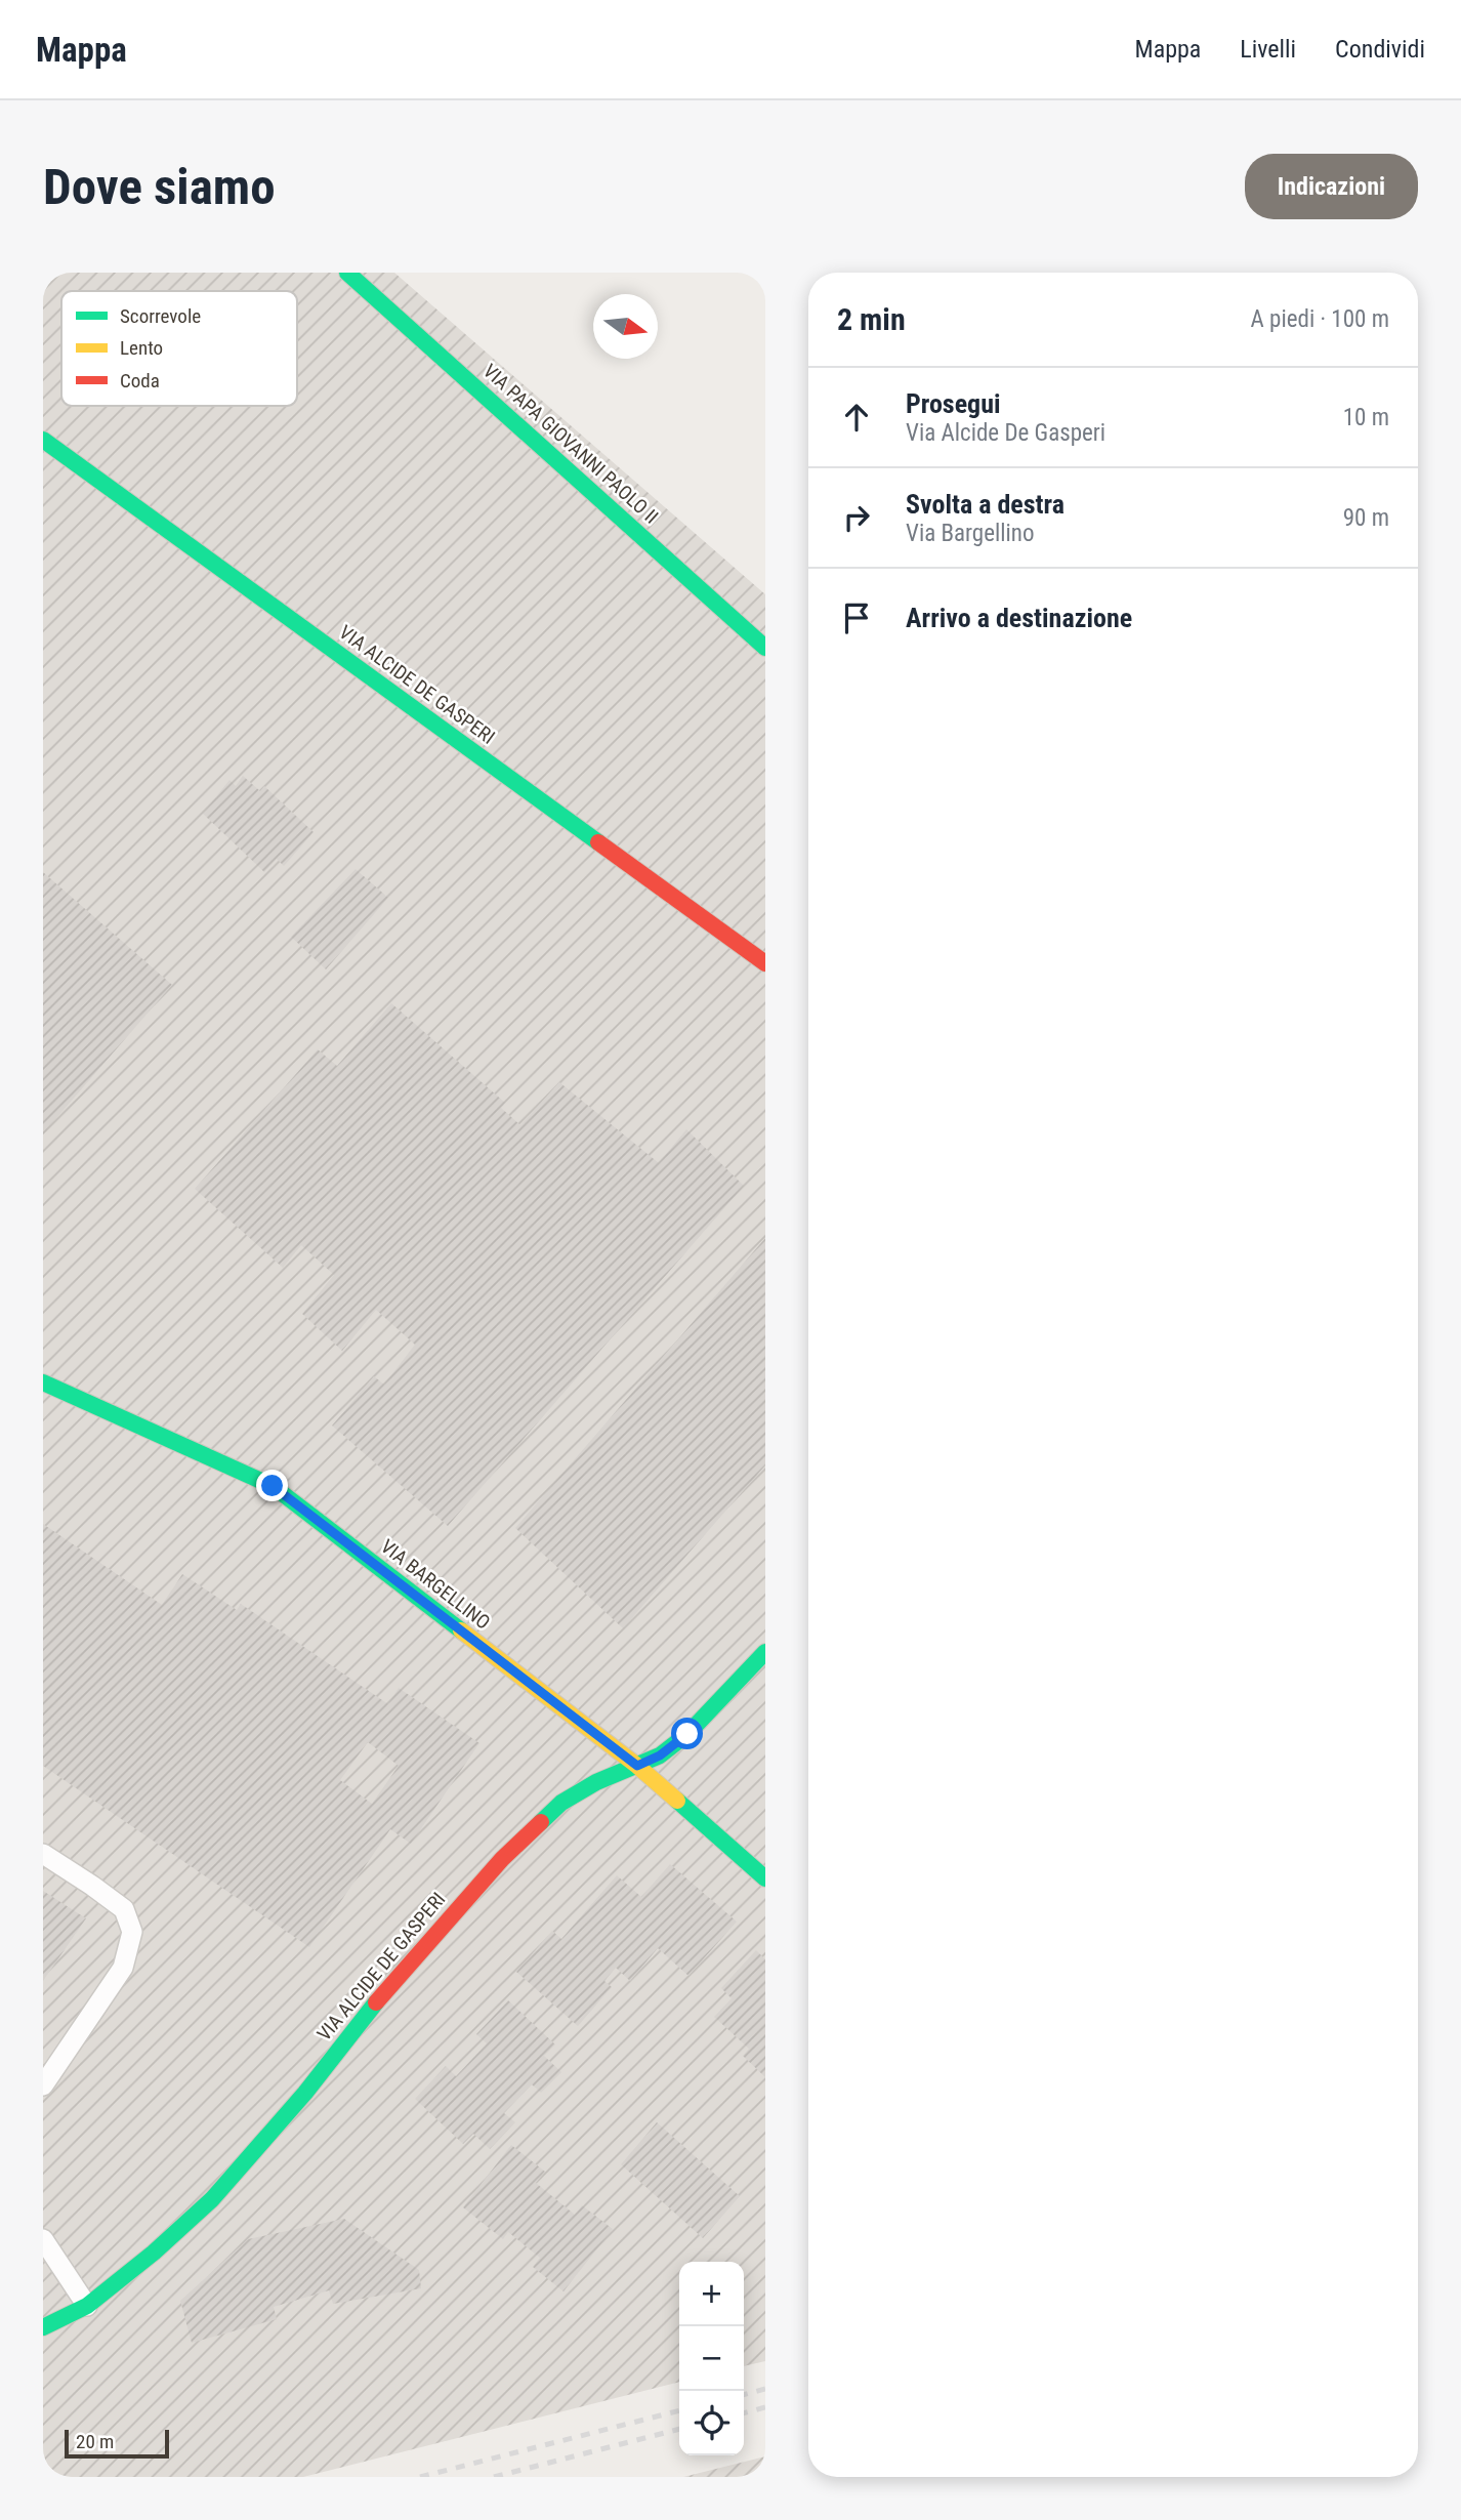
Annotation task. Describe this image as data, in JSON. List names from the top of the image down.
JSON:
{
  "streets": {
    "street": ["VIA PAPA GIOVANNI PAOLO II", "VIA ALCIDE DE GASPERI", "VIA BARGELLINO"]
  },
  "crossings": [
    ["VIA ALCIDE DE GASPERI", "VIA BARGELLINO"]
  ],
  "legend": ["Scorrevole", "Lento", "Coda"],
  "scale_bar": "20 m",
  "north": "right",
  "page": {
    "header": "Mappa",
    "nav": ["Mappa", "Livelli", "Condividi"],
    "buttons": "Indicazioni",
    "title": "Dove siamo",
    "heading": ["2 min", "A piedi · 100 m"],
    "list": [
      ["Prosegui", "Via Alcide De Gasperi", "10 m"],
      ["Svolta a destra", "Via Bargellino", "90 m"],
      "Arrivo a destinazione"
    ],
    "map_buttons": ["+", "−"],
    "scale": "20 m"
  }
}
